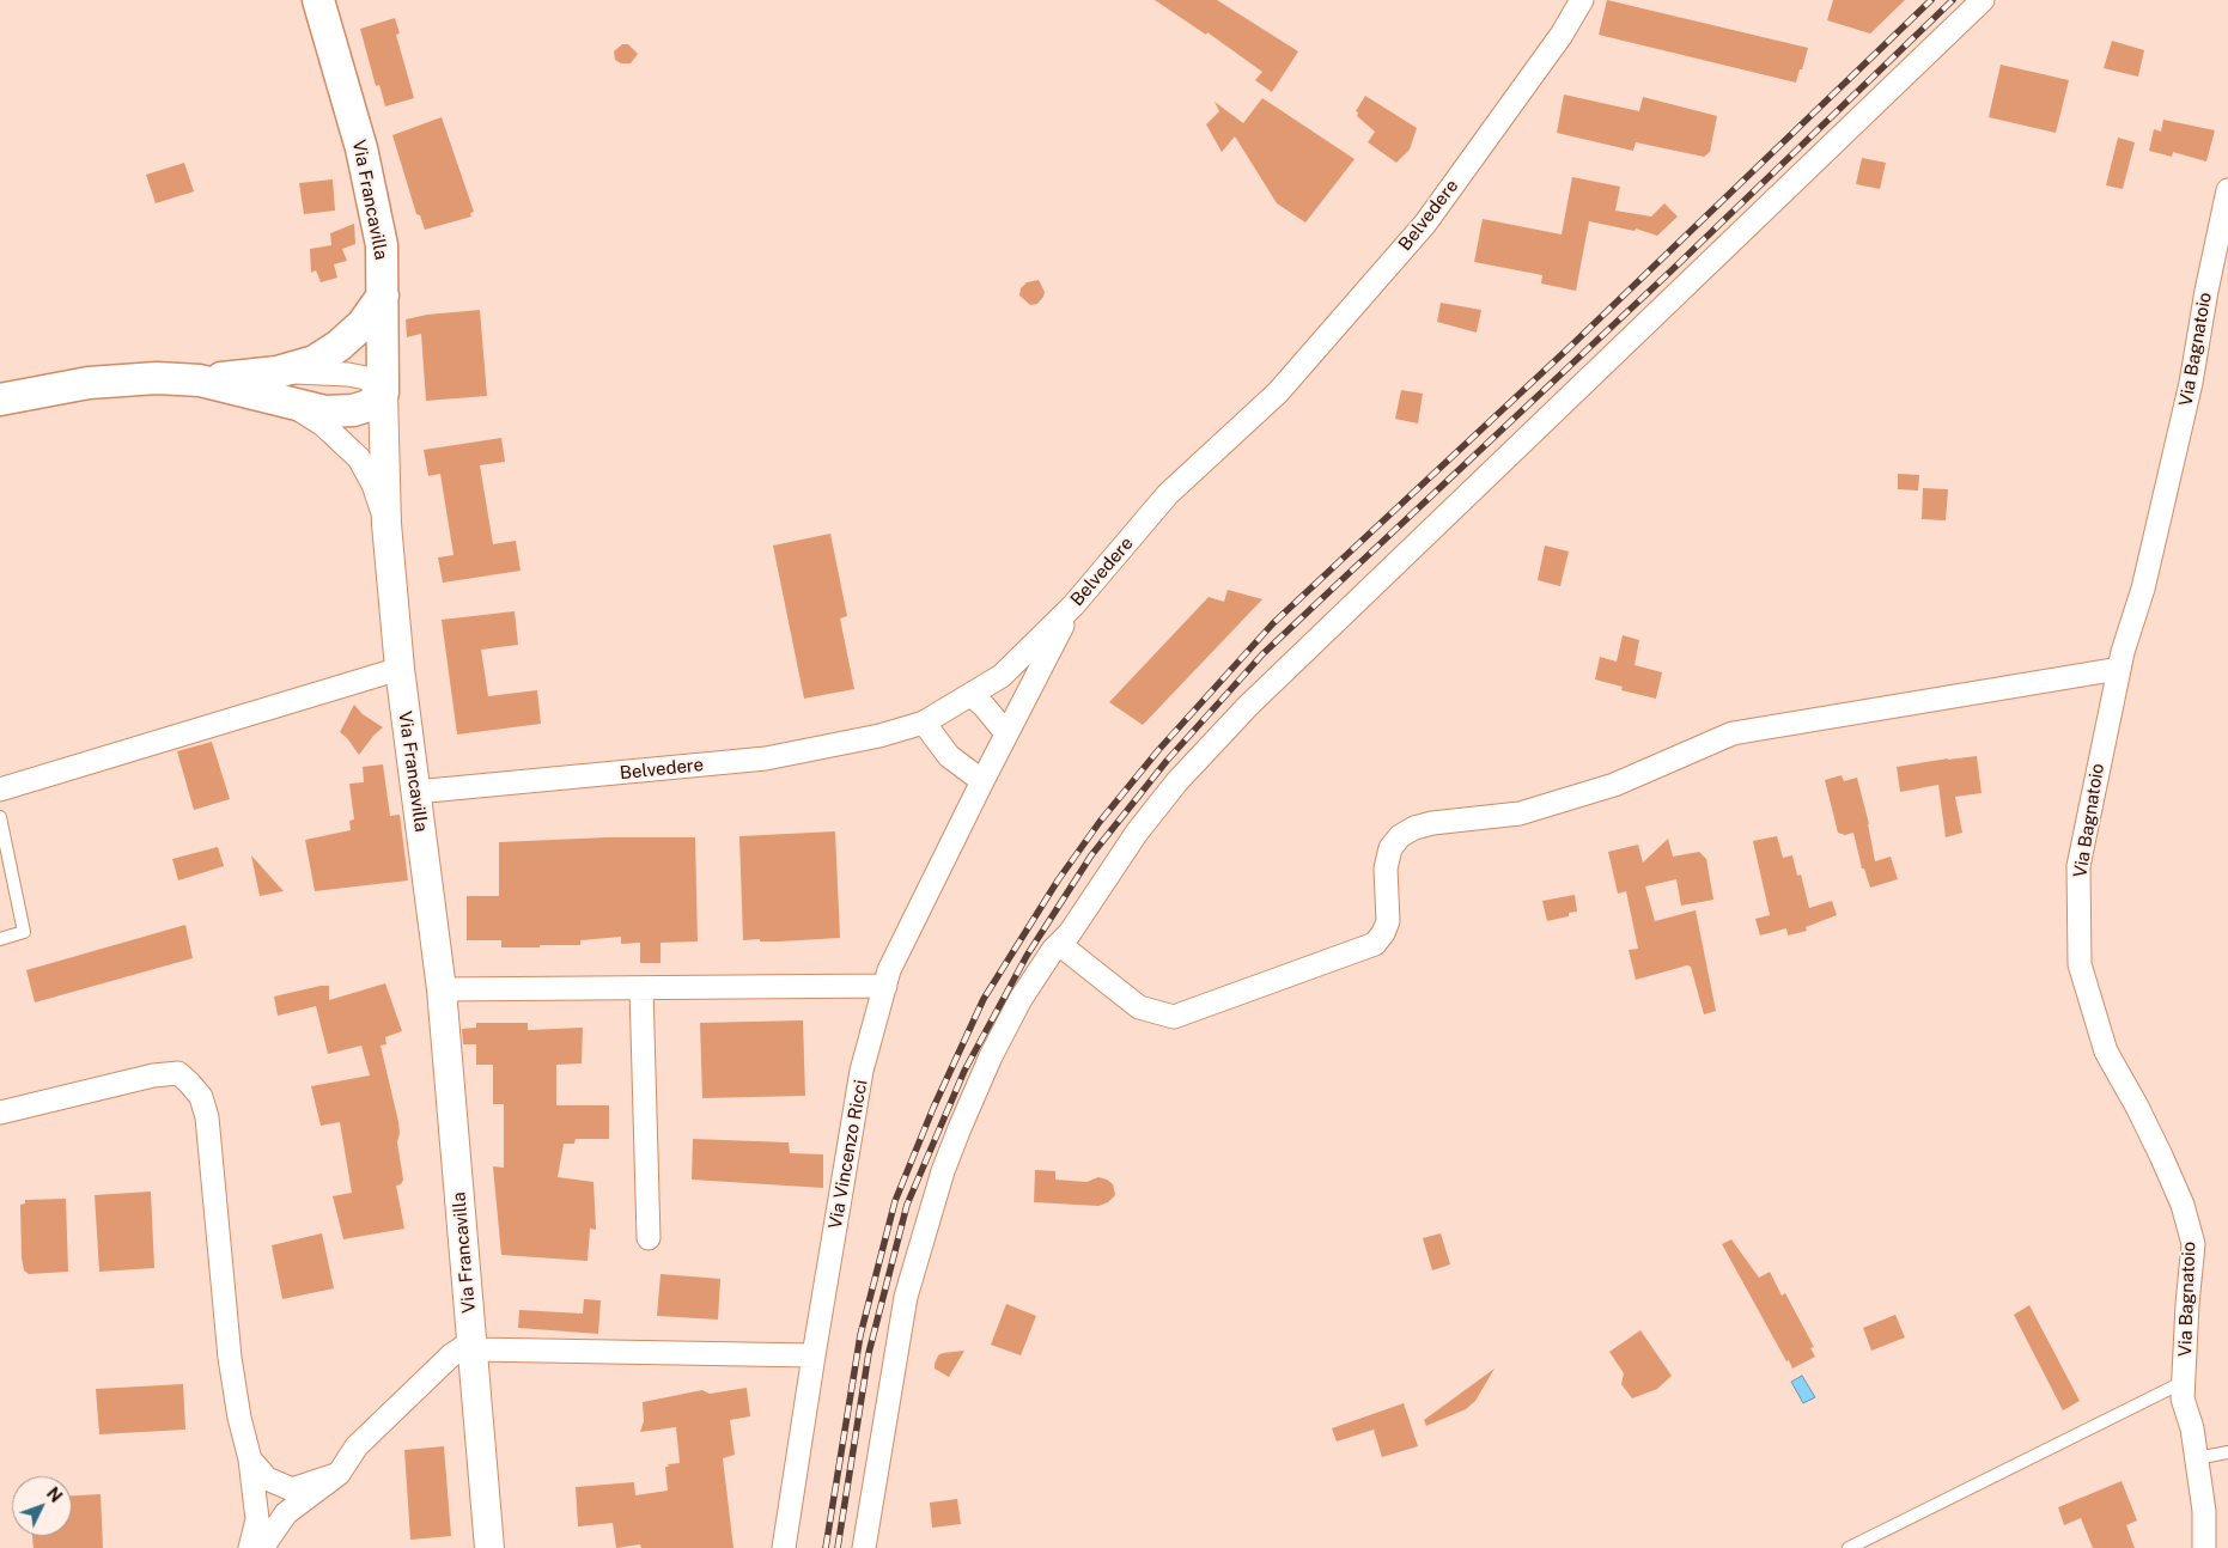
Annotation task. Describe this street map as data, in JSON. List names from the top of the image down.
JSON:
{
  "streets": {
    "main road": ["Via Francavilla"],
    "street": ["Belvedere", "Via Bagnatoio", "Via Vincenzo Ricci"]
  },
  "crossings": [
    ["Via Francavilla", "Belvedere"],
    ["Belvedere", "Via Vincenzo Ricci"]
  ],
  "north": "top right"
}
